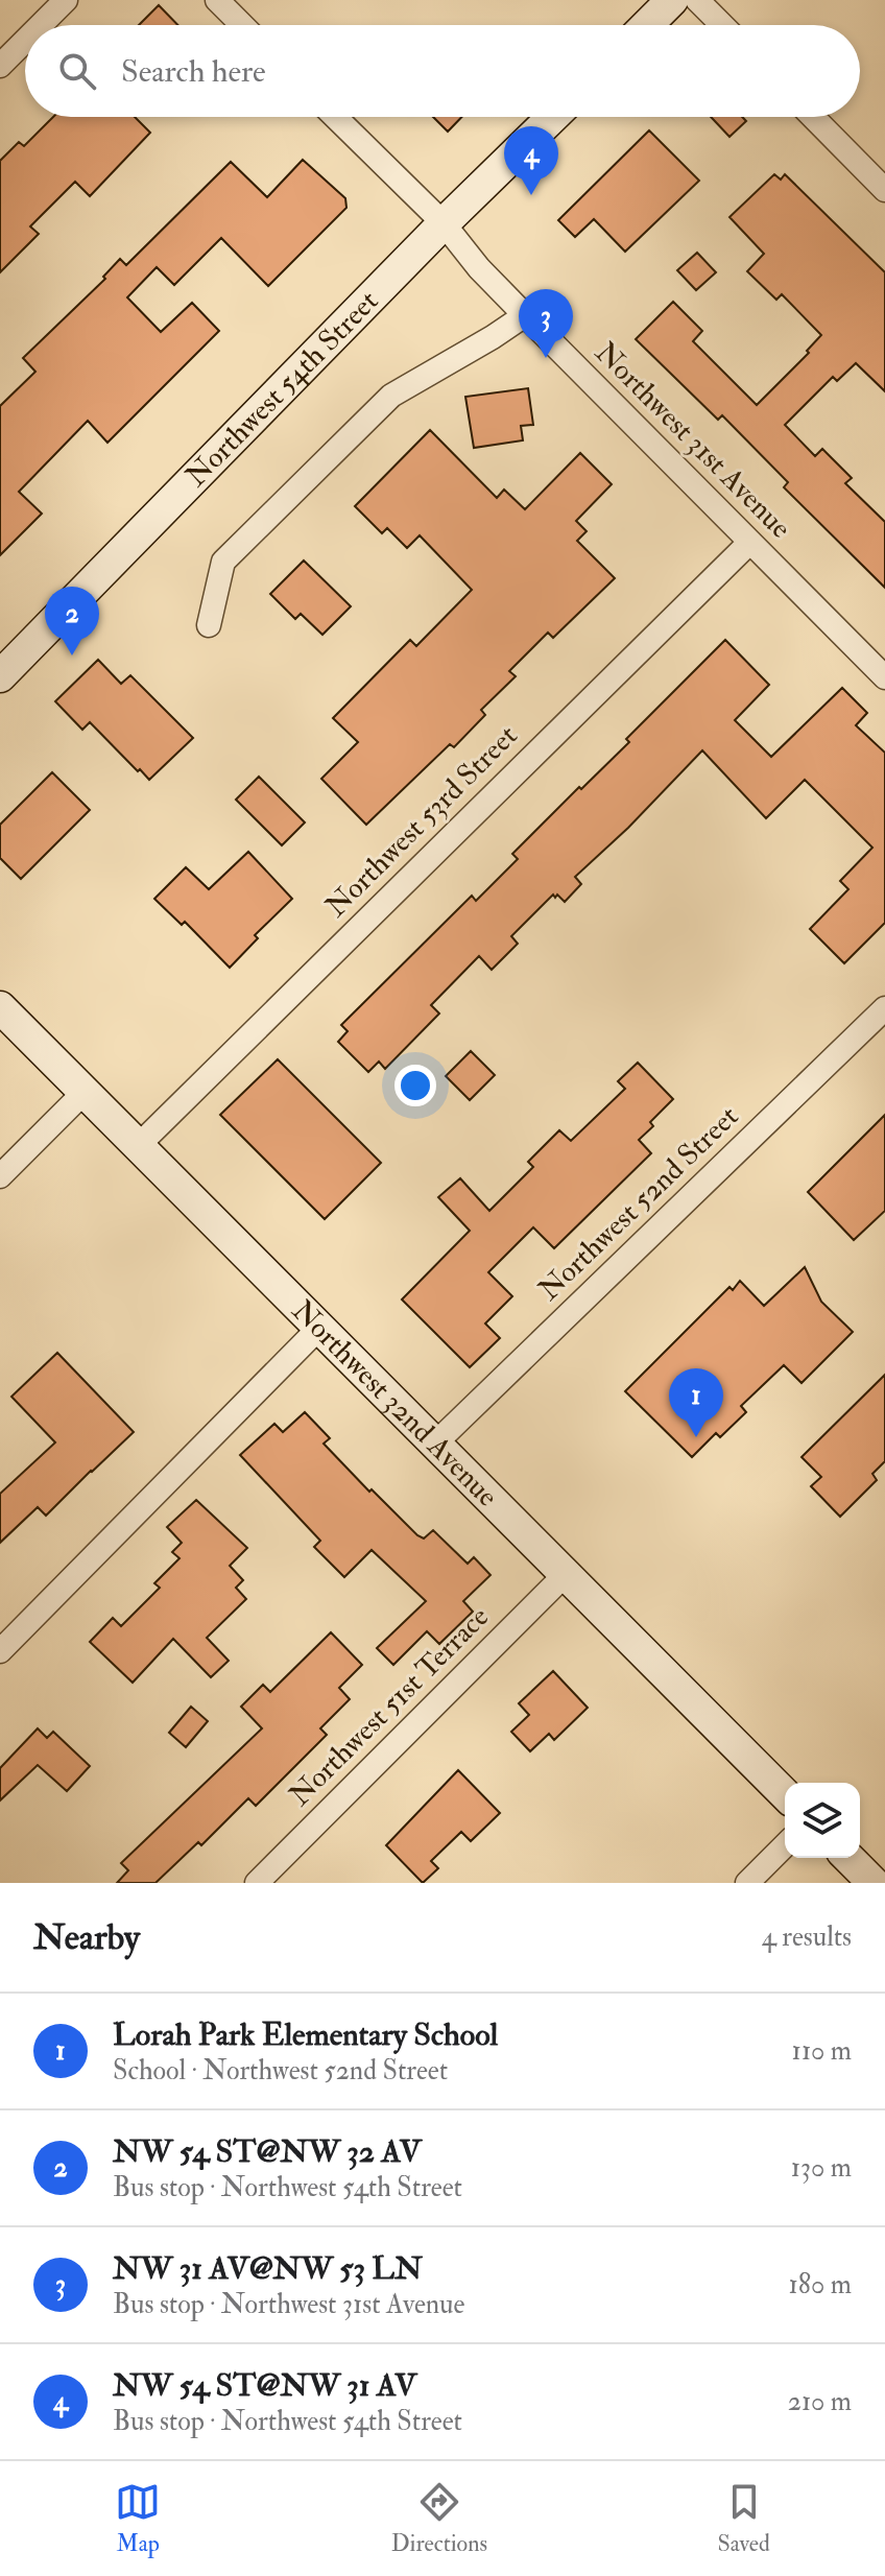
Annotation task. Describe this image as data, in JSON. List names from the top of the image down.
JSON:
{
  "streets": {
    "main road": ["Northwest 54th Street", "Northwest 32nd Avenue"],
    "street": [
      "Northwest 31st Avenue",
      "Northwest 53rd Street",
      "Northwest 52nd Street",
      "Northwest 51st Terrace"
    ]
  },
  "crossings": [
    ["Northwest 54th Street", "Northwest 31st Avenue"],
    ["Northwest 31st Avenue", "Northwest 53rd Street"],
    ["Northwest 53rd Street", "Northwest 32nd Avenue"],
    ["Northwest 52nd Street", "Northwest 32nd Avenue"],
    ["Northwest 32nd Avenue", "Northwest 51st Terrace"]
  ],
  "page": {
    "search": "Search here",
    "pins": [
      "4",
      "3",
      "2",
      "1"
    ],
    "heading": ["Nearby", "4 results"],
    "list": [
      {
        "mark": "1",
        "name": "Lorah Park Elementary School",
        "note": "School · Northwest 52nd Street",
        "value": "110 m"
      },
      {
        "mark": "2",
        "name": "NW 54 ST@NW 32 AV",
        "note": "Bus stop · Northwest 54th Street",
        "value": "130 m"
      },
      {
        "mark": "3",
        "name": "NW 31 AV@NW 53 LN",
        "note": "Bus stop · Northwest 31st Avenue",
        "value": "180 m"
      },
      {
        "mark": "4",
        "name": "NW 54 ST@NW 31 AV",
        "note": "Bus stop · Northwest 54th Street",
        "value": "210 m"
      }
    ],
    "nav": ["Map", "Directions", "Saved"]
  }
}
